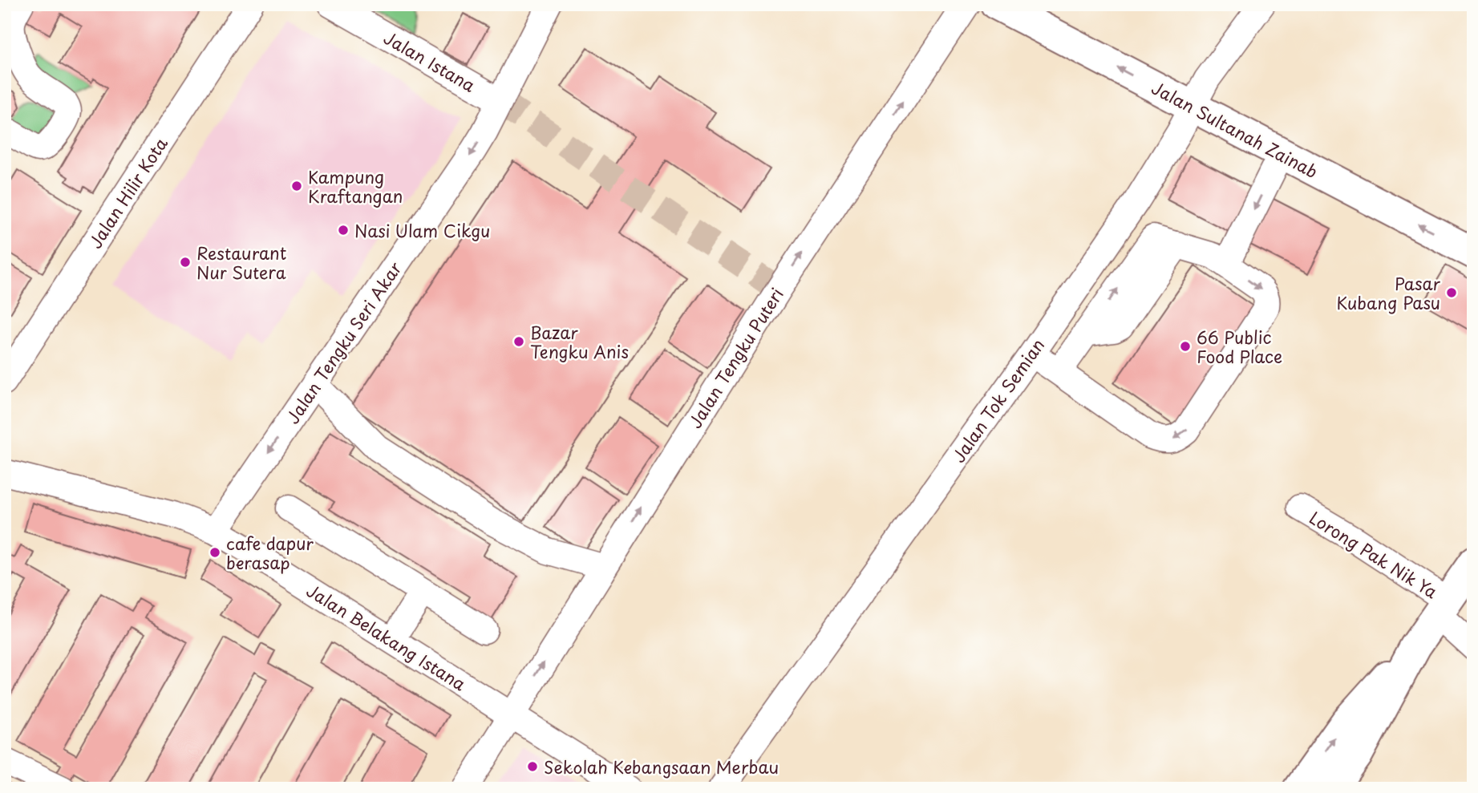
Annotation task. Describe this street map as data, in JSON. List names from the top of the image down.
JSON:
{
  "streets": {
    "main road": ["Jalan Sultanah Zainab"],
    "street": [
      "Jalan Istana",
      "Jalan Hilir Kota",
      "Jalan Tengku Seri Akar",
      "Jalan Tengku Puteri",
      "Jalan Tok Semian",
      "Lorong Pak Nik Ya",
      "Jalan Belakang Istana"
    ]
  },
  "crossings": [
    ["Jalan Istana", "Jalan Tengku Seri Akar"],
    ["Jalan Sultanah Zainab", "Jalan Tok Semian"],
    ["Jalan Tengku Seri Akar", "Jalan Belakang Istana"],
    ["Jalan Tengku Puteri", "Jalan Belakang Istana"]
  ],
  "one_way": ["Jalan Sultanah Zainab", "Jalan Tengku Seri Akar", "Jalan Tengku Puteri"],
  "places": [
    "Kampung Kraftangan",
    "Nasi Ulam Cikgu",
    "Restaurant Nur Sutera",
    "Pasar Kubang Pasu",
    "Bazar Tengku Anis",
    "66 Public Food Place",
    "cafe dapur berasap",
    "Sekolah Kebangsaan Merbau"
  ]
}
